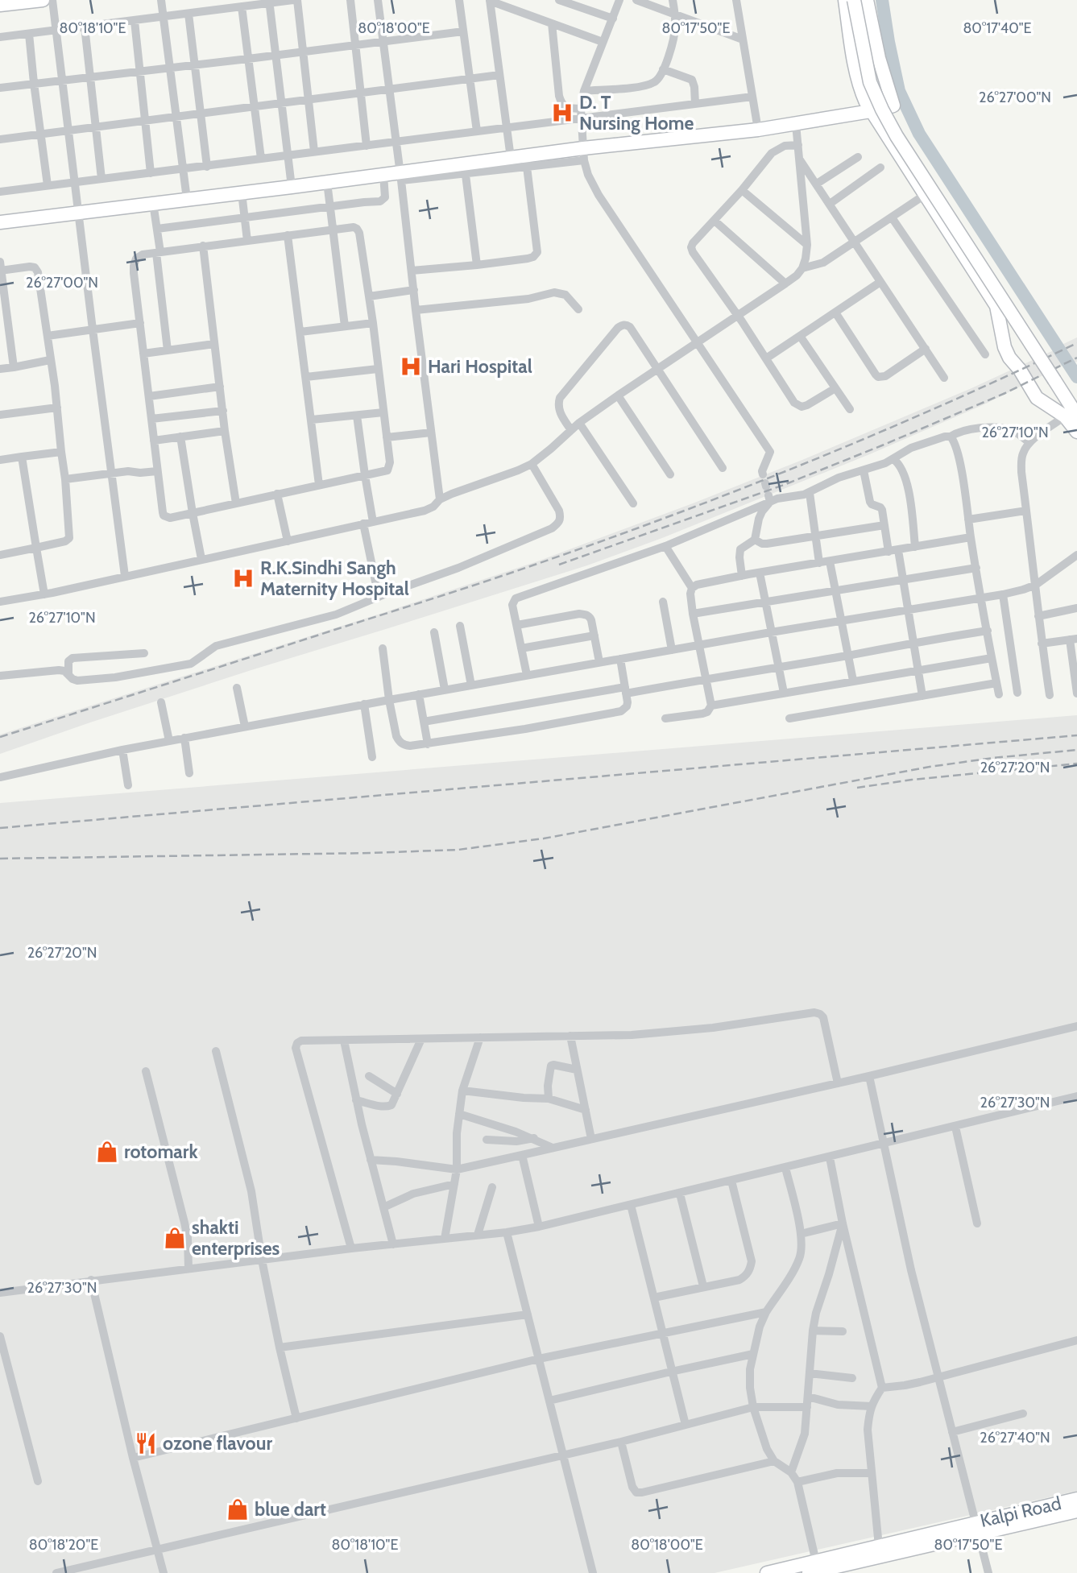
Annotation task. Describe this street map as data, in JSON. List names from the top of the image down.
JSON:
{
  "streets": {
    "street": ["Kalpi Road"]
  },
  "places": {
    "hospital": ["D. T Nursing Home", "Hari Hospital", "R.K.Sindhi Sangh Maternity Hospital"],
    "shop": ["rotomark", "shakti enterprises", "blue dart"],
    "restaurant": ["ozone flavour"]
  },
  "coordinates": [
    "80°18'10\"E",
    "80°18'00\"E",
    "80°17'50\"E",
    "80°17'40\"E",
    "26°27'00\"N",
    "26°27'10\"N",
    "26°27'20\"N",
    "26°27'30\"N",
    "26°27'40\"N",
    "80°18'20\"E"
  ]
}
